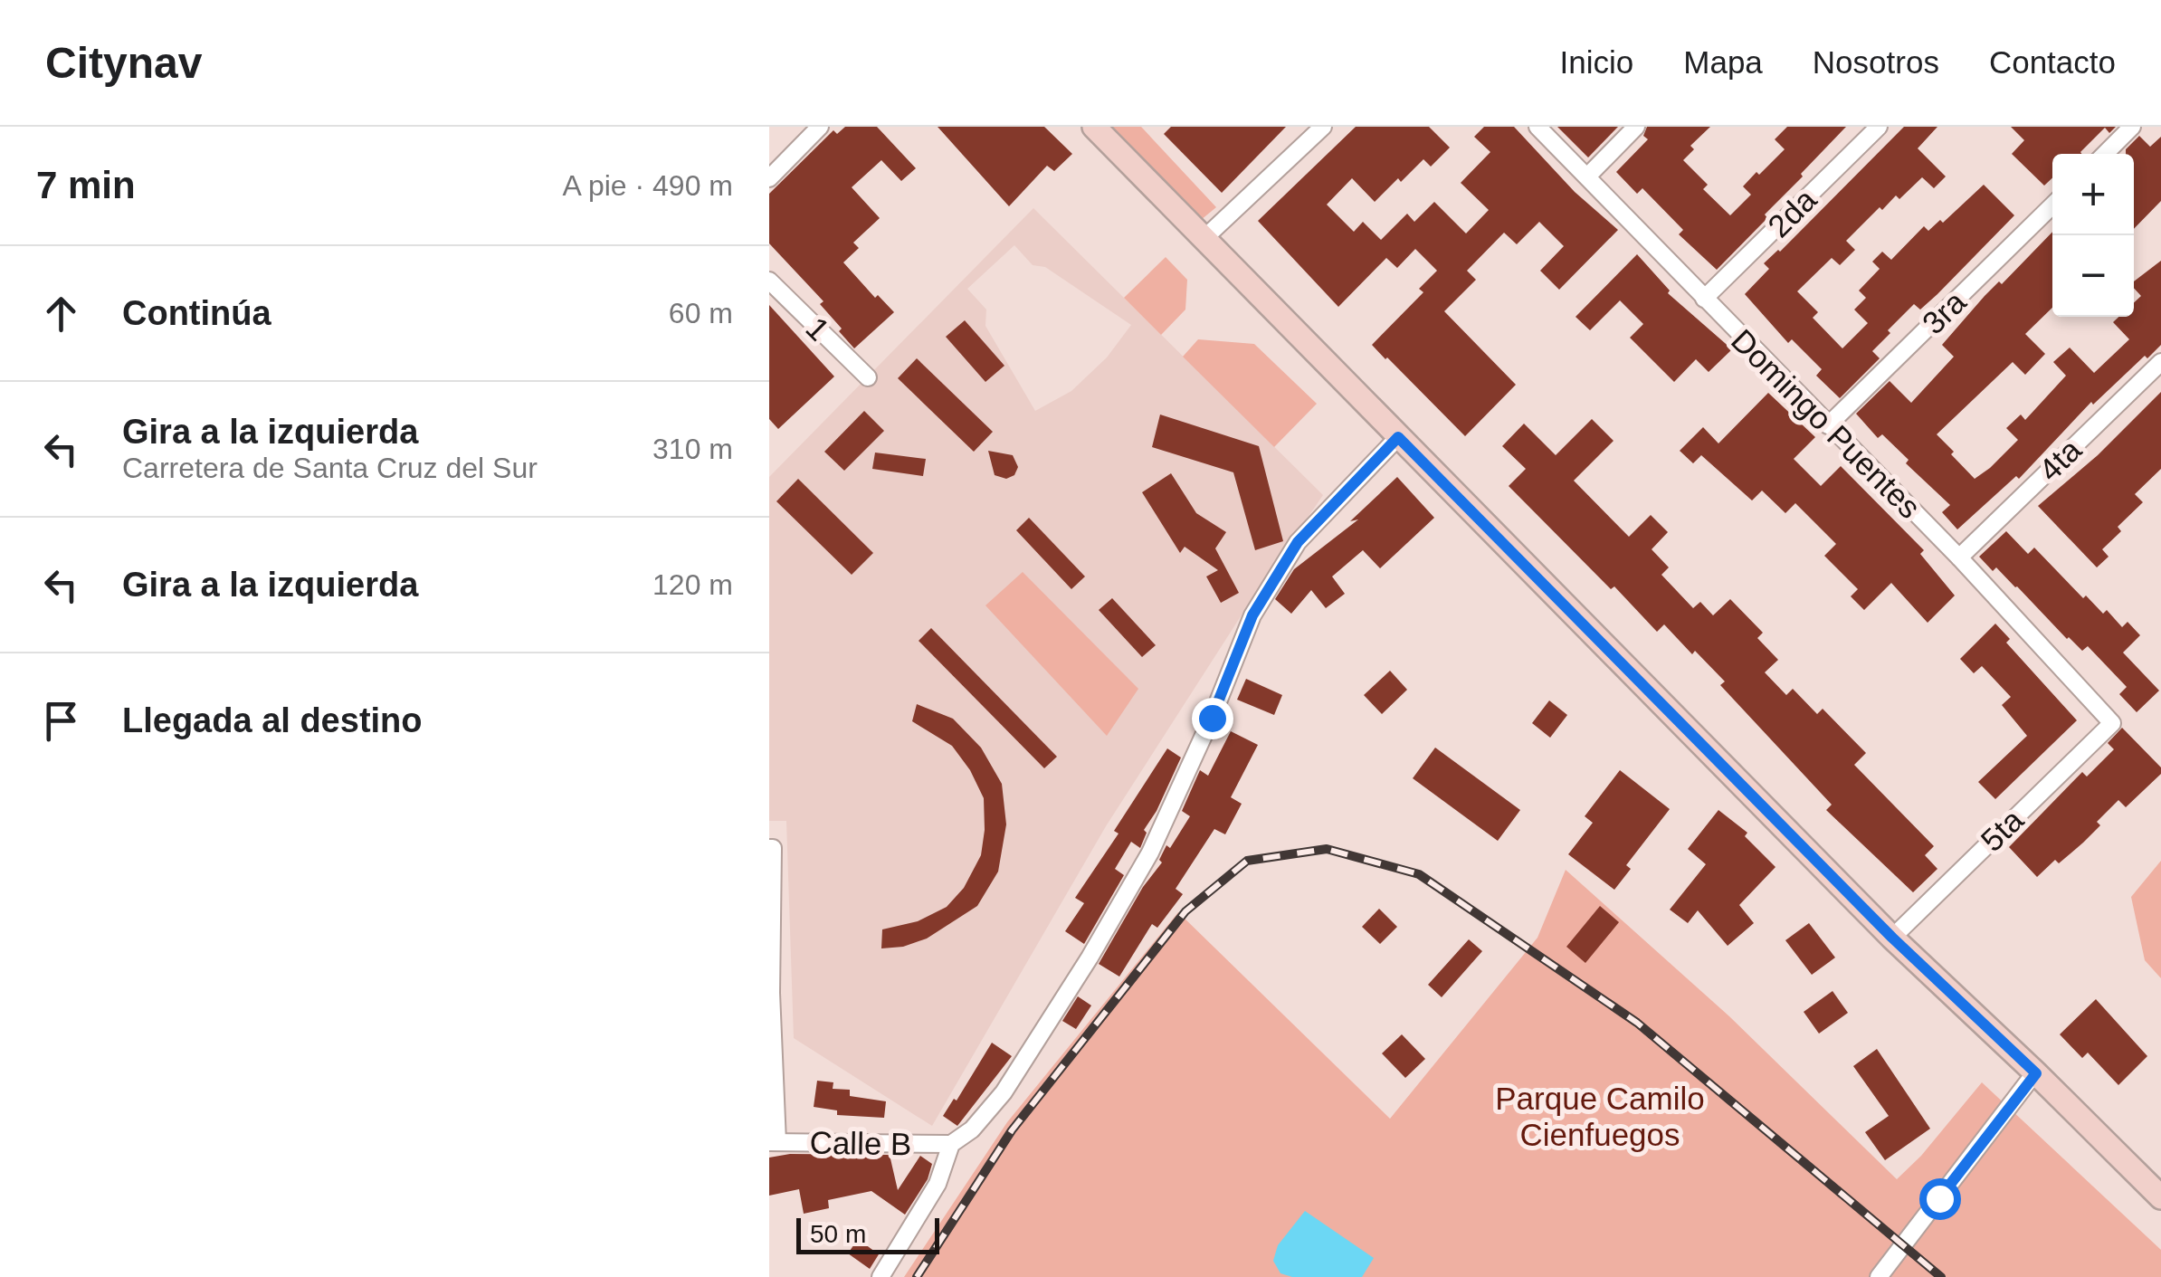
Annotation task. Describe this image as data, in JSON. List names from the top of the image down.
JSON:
{
  "streets": {
    "street": [
      "2da",
      "3ra",
      "1",
      "Domingo Puentes",
      "4ta",
      "5ta",
      "Calle B"
    ]
  },
  "crossings": [
    ["2da", "Domingo Puentes"],
    ["3ra", "Domingo Puentes"],
    ["Domingo Puentes", "4ta"],
    ["Domingo Puentes", "5ta"]
  ],
  "parks": ["Parque Camilo Cienfuegos"],
  "scale_bar": "50 m",
  "page": {
    "header": "Citynav",
    "nav": [
      "Inicio",
      "Mapa",
      "Nosotros",
      "Contacto"
    ],
    "heading": ["7 min", "A pie · 490 m"],
    "map_buttons": ["+", "−"],
    "list": [
      ["Continúa", "60 m"],
      ["Gira a la izquierda", "Carretera de Santa Cruz del Sur", "310 m"],
      ["Gira a la izquierda", "120 m"],
      "Llegada al destino"
    ],
    "scale": "50 m"
  }
}
